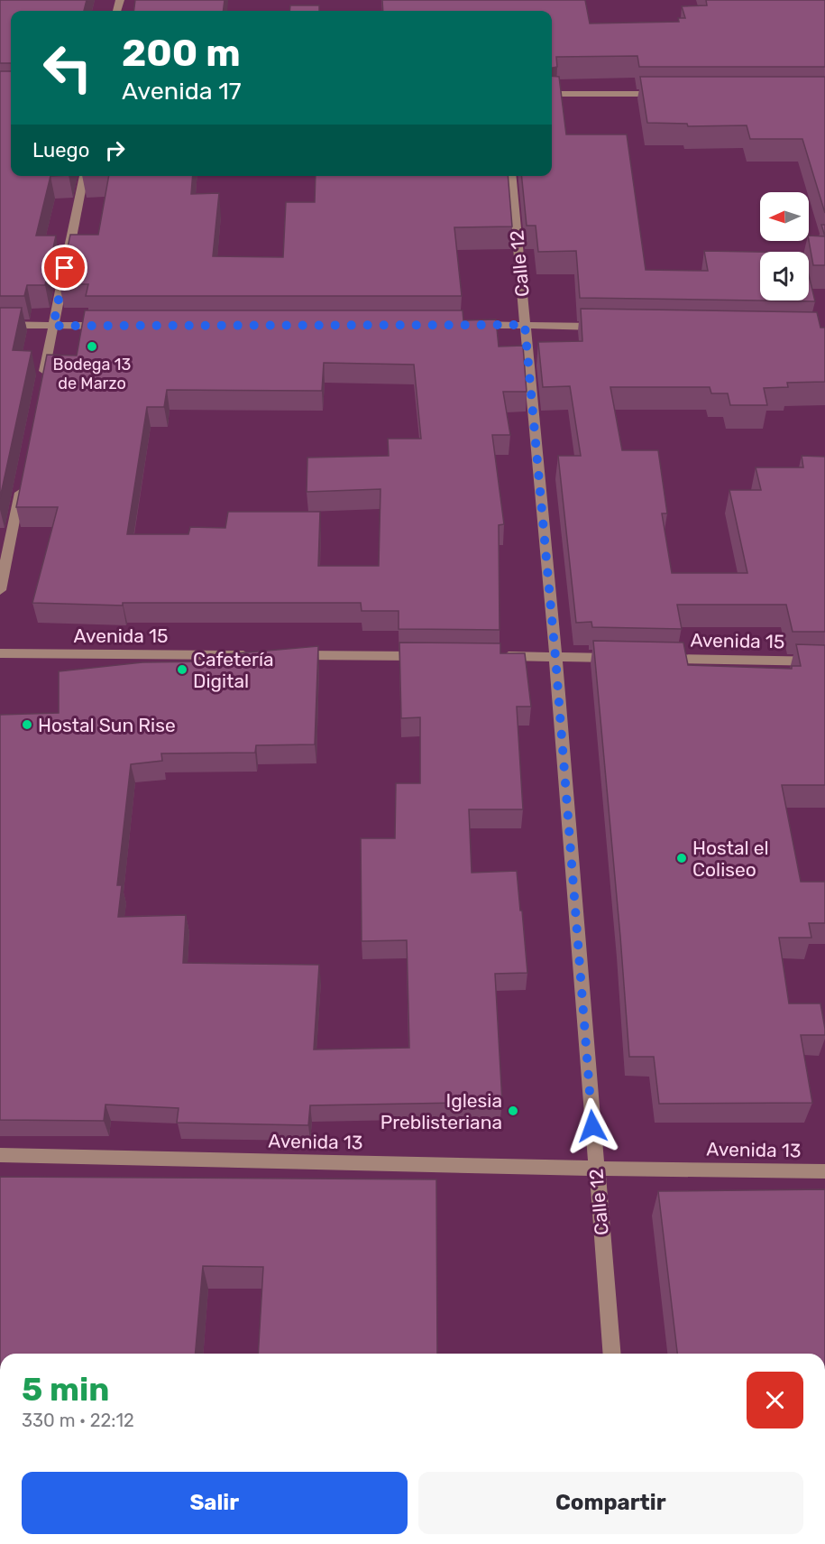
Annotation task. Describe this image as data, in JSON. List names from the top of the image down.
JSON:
{
  "streets": {
    "street": ["Calle 12", "Avenida 15", "Avenida 13"]
  },
  "crossings": [
    ["Calle 12", "Avenida 13"]
  ],
  "places": [
    "Bodega 13 de Marzo",
    "Cafetería Digital",
    "Hostal Sun Rise",
    "Hostal el Coliseo",
    "Iglesia Preblisteriana"
  ],
  "north": "left",
  "page": {
    "turn": ["200 m", "Avenida 17"],
    "then": "Luego",
    "heading": ["5 min", "330 m · 22:12"],
    "buttons": ["Salir", "Compartir"]
  }
}
